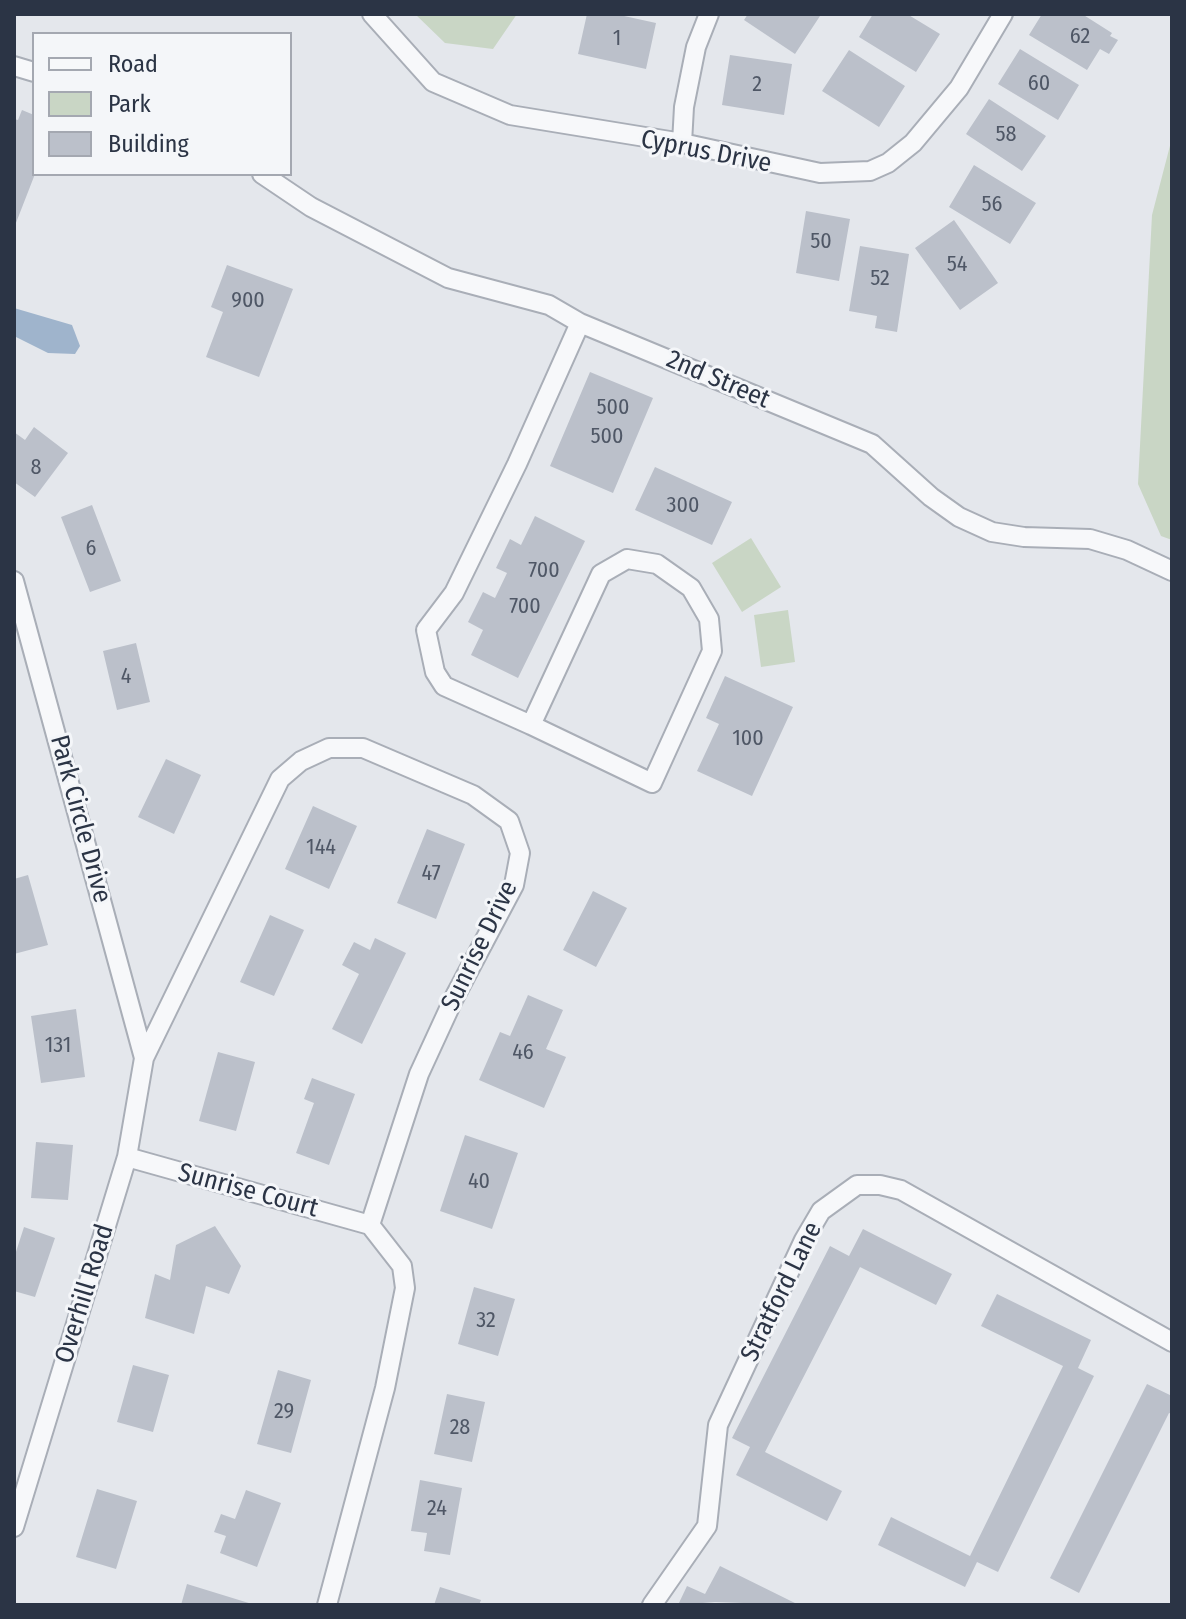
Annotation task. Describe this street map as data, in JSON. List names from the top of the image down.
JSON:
{
  "streets": {
    "street": [
      "Cyprus Drive",
      "2nd Street",
      "Park Circle Drive",
      "Sunrise Drive",
      "Sunrise Court",
      "Stratford Lane",
      "Overhill Road"
    ]
  },
  "crossings": [
    ["Park Circle Drive", "Sunrise Drive"],
    ["Park Circle Drive", "Overhill Road"],
    ["Sunrise Drive", "Sunrise Court"],
    ["Sunrise Drive", "Overhill Road"],
    ["Sunrise Court", "Overhill Road"]
  ],
  "house_numbers": [
    "62",
    "1",
    "60",
    "2",
    "58",
    "56",
    "50",
    "54",
    "52",
    "900",
    "500",
    "500",
    "8",
    "300",
    "6",
    "700",
    "700",
    "4",
    "100",
    "144",
    "47",
    "131",
    "46",
    "40",
    "32",
    "29",
    "28",
    "24"
  ],
  "legend": ["Road", "Park", "Building"]
}
